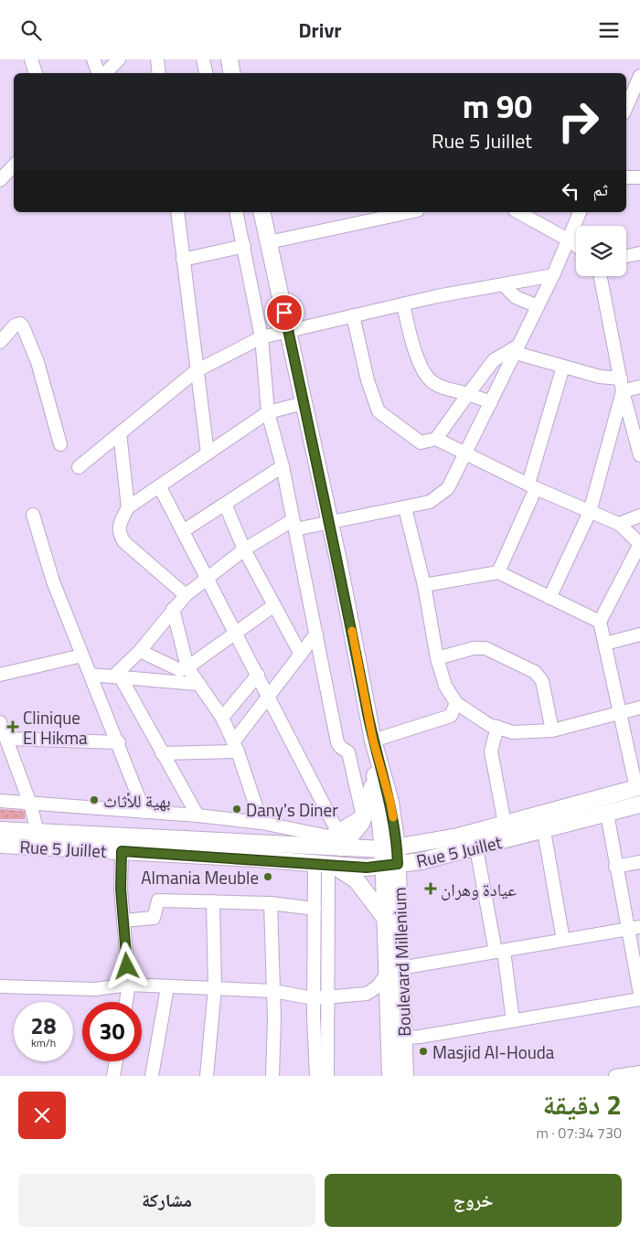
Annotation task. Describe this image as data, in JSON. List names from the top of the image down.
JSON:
{
  "streets": {
    "main road": ["Rue 5 Juillet", "Boulevard Millenium"]
  },
  "crossings": [
    ["Rue 5 Juillet", "Boulevard Millenium"]
  ],
  "places": {
    "health": ["Clinique El Hikma", "عيادة وهران"],
    "other": [
      "بهية للأثاث",
      "Dany's Diner",
      "Almania Meuble",
      "Masjid Al-Houda"
    ]
  },
  "page": {
    "header": "Drivr",
    "turn": ["90 m", "Rue 5 Juillet"],
    "then": "ثم",
    "speed": "28 km/h",
    "limit": "30",
    "heading": ["2 دقيقة", "730 m · 07:34"],
    "buttons": ["خروج", "مشاركة"]
  }
}
